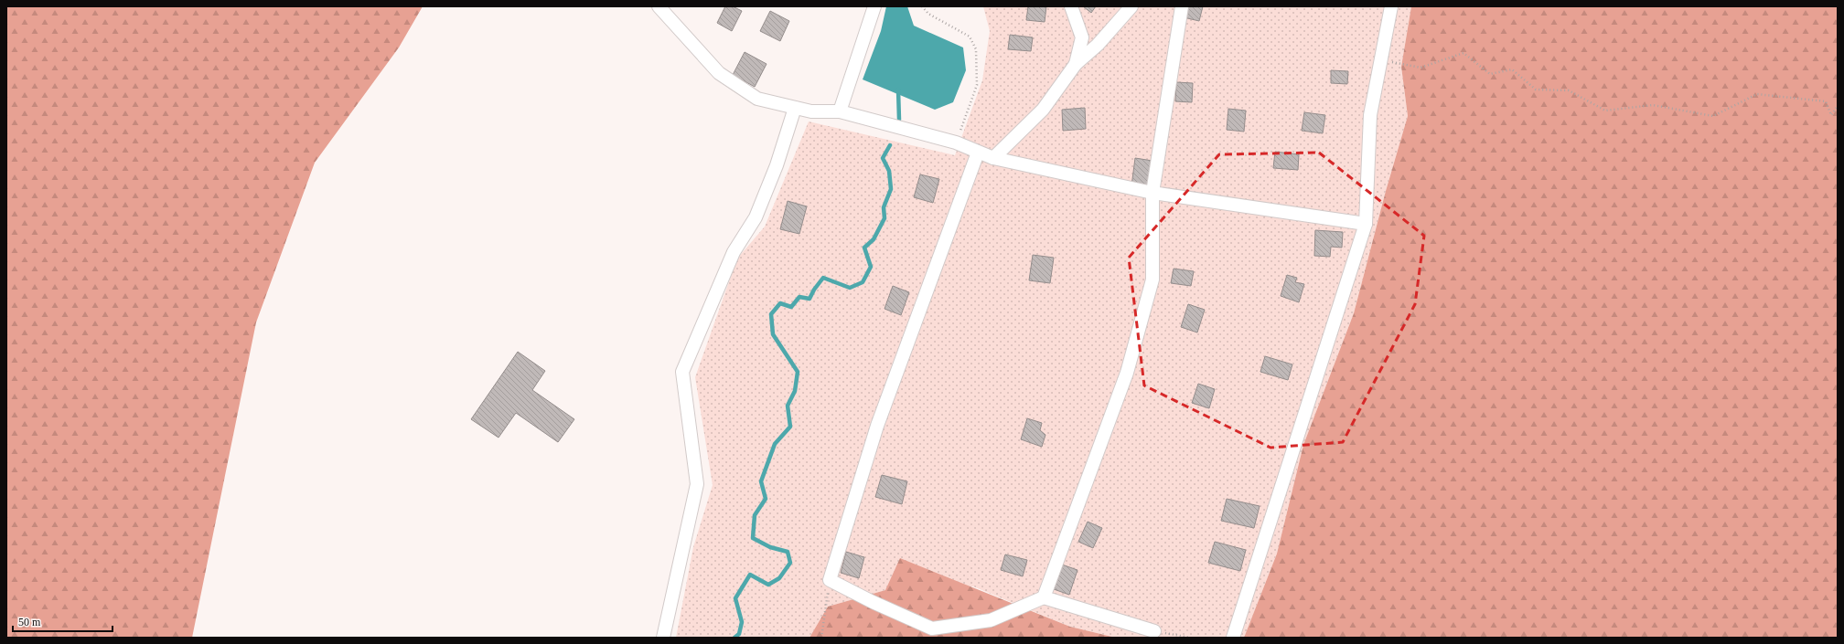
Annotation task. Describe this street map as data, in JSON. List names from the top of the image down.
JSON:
{
  "scale_bar": "50 m"
}
